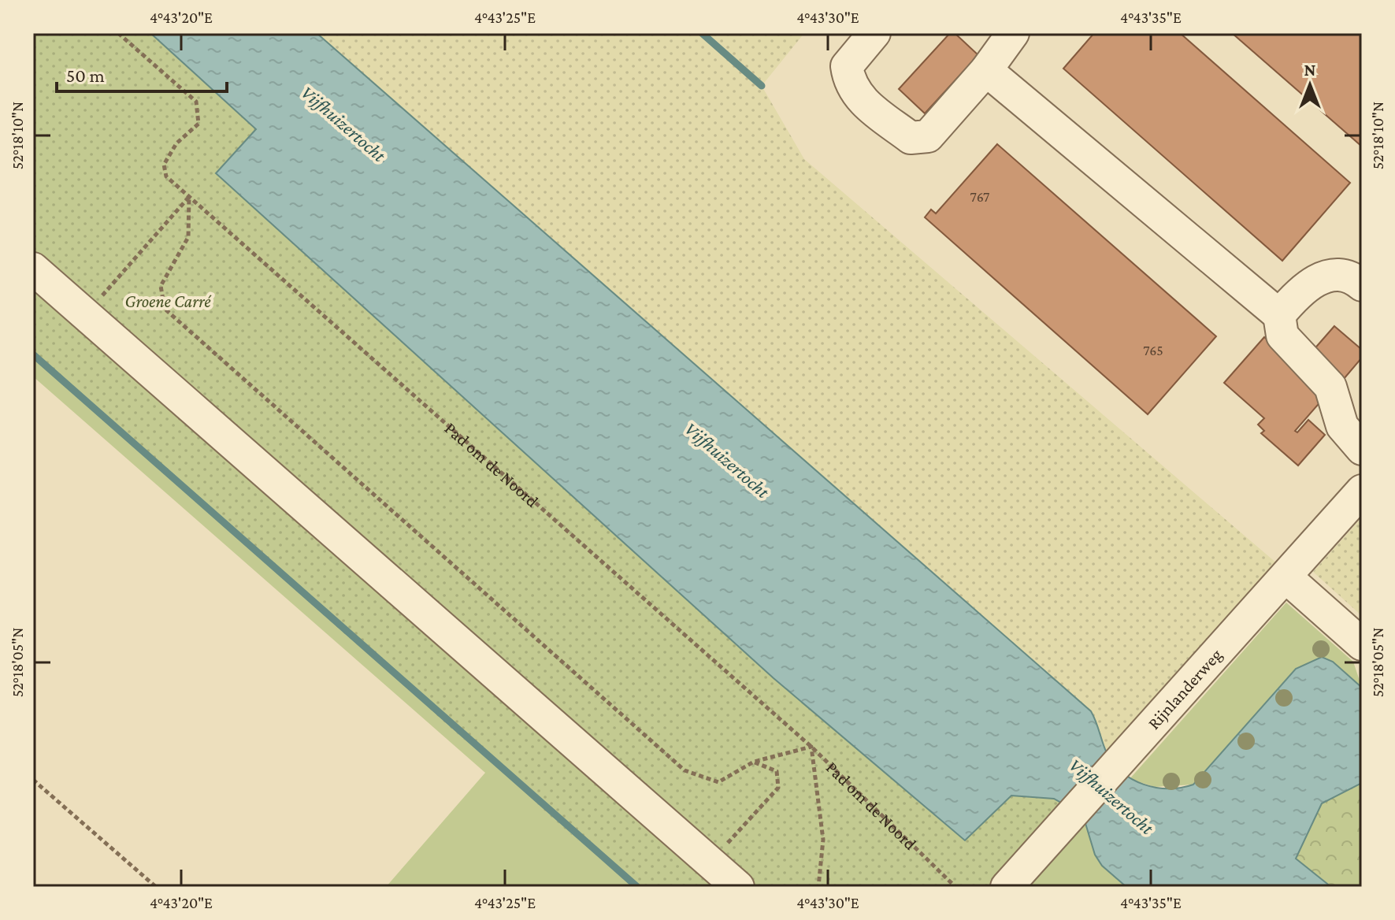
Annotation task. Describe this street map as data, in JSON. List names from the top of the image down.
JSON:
{
  "streets": {
    "street": ["Rijnlanderweg"],
    "path": ["Pad om de Noord"]
  },
  "water": ["Vijfhuizertocht"],
  "parks": ["Groene Carré"],
  "house_numbers": ["767", "765"],
  "scale_bar": "50 m",
  "north": "top",
  "coordinates": [
    "4°43'20\"E",
    "4°43'25\"E",
    "4°43'30\"E",
    "4°43'35\"E",
    "52°18'10\"N",
    "52°18'05\"N"
  ]
}
